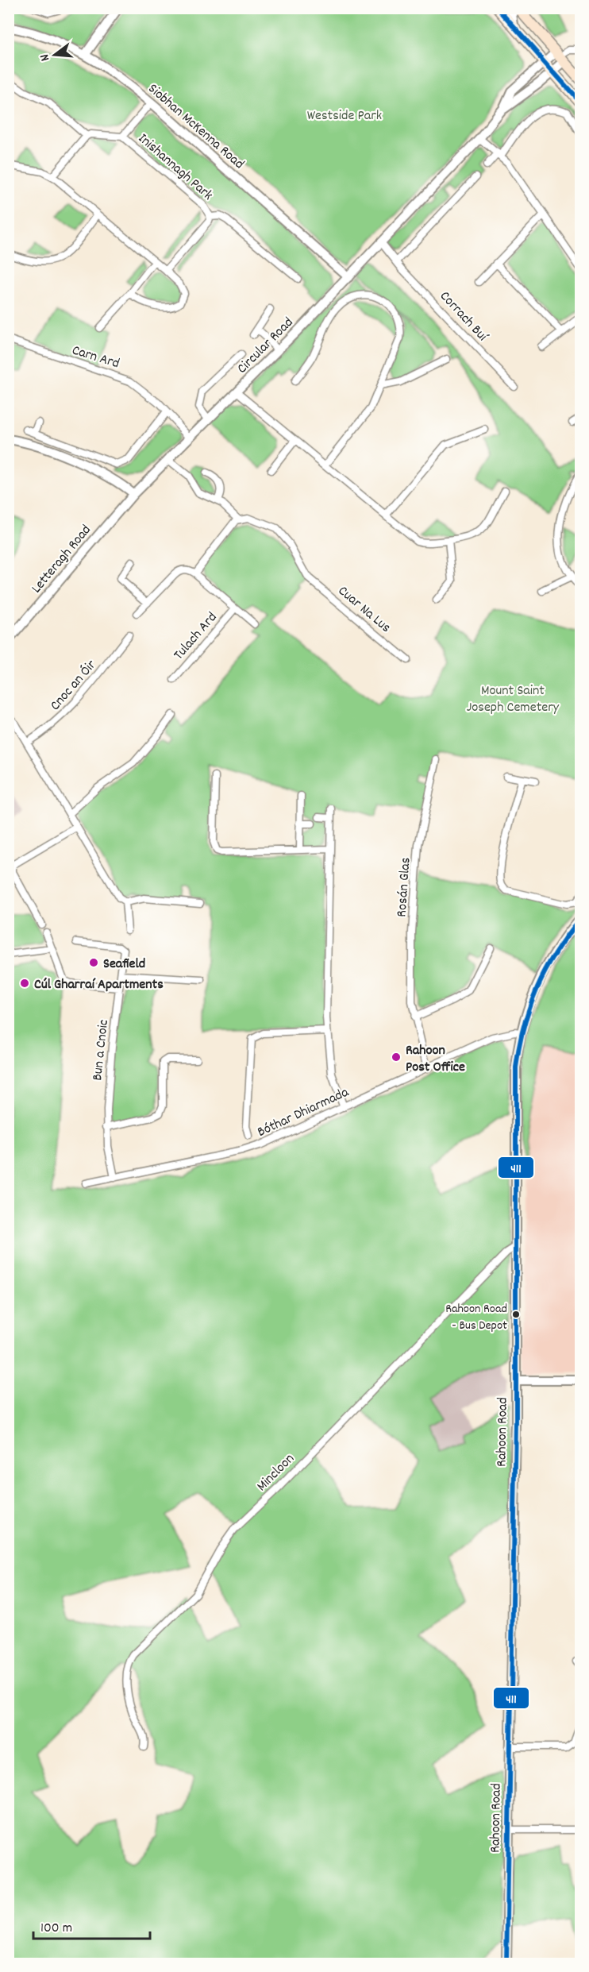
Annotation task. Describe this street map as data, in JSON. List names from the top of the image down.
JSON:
{
  "streets": {
    "street": [
      "Siobhan McKenna Road",
      "Inishannagh Park",
      "Corrach Buí",
      "Circular Road",
      "Carn Ard",
      "Letteragh Road",
      "Cuar Na Lus",
      "Tulach Ard",
      "Cnoc an Óir",
      "Rosán Glas",
      "Bun a Cnoic",
      "Bóthar Dhiarmada",
      "Rahoon Road",
      "Mincloon"
    ]
  },
  "crossings": [
    ["Siobhan McKenna Road", "Inishannagh Park"],
    ["Siobhan McKenna Road", "Circular Road"],
    ["Corrach Buí", "Circular Road"],
    ["Circular Road", "Carn Ard"],
    ["Circular Road", "Letteragh Road"],
    ["Rosán Glas", "Bóthar Dhiarmada"],
    ["Bun a Cnoic", "Bóthar Dhiarmada"],
    ["Bóthar Dhiarmada", "Rahoon Road"],
    ["Rahoon Road", "Mincloon"]
  ],
  "parks": ["Westside Park", "Mount Saint Joseph Cemetery"],
  "places": [
    "Seafield",
    "Cúl Gharraí Apartments",
    "Rahoon Post Office",
    "Rahoon Road - Bus Depot"
  ],
  "lines": ["transit line 411"],
  "scale_bar": "100 m",
  "north": "left"
}
